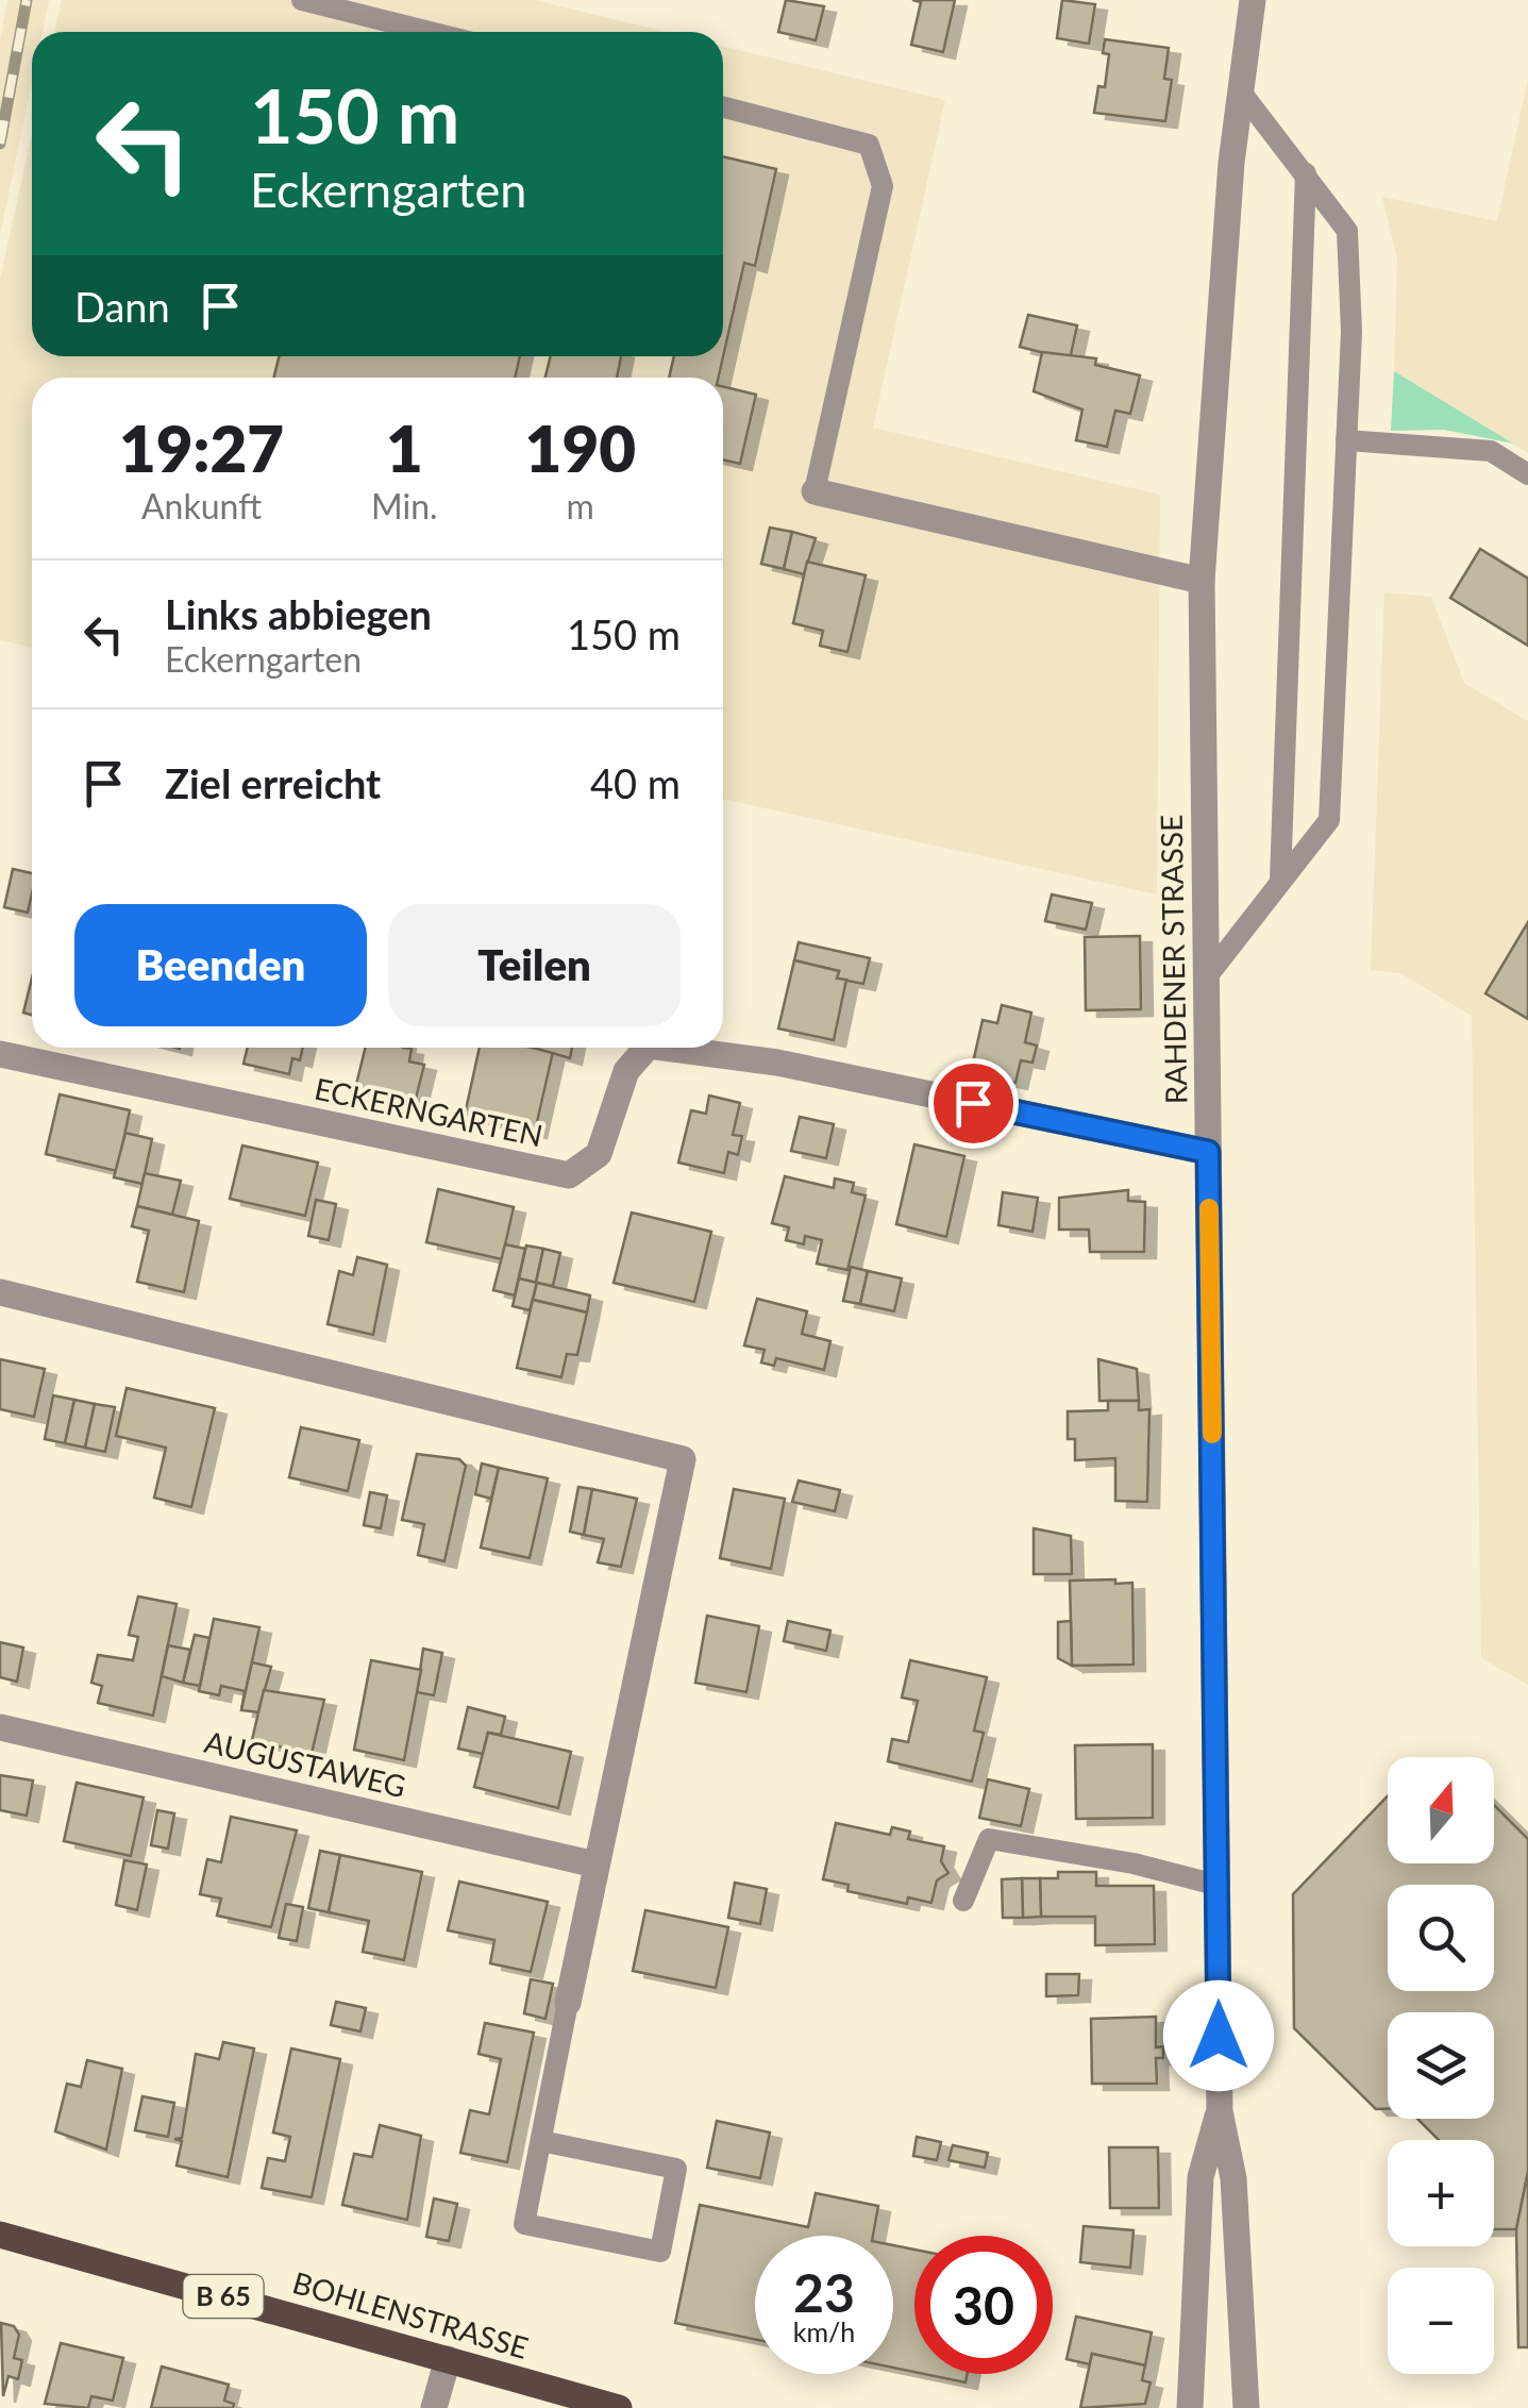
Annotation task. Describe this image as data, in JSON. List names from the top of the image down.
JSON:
{
  "streets": {
    "main road": ["B 65", "BOHLENSTRASSE"],
    "street": ["RAHDENER STRASSE", "ECKERNGARTEN", "AUGUSTAWEG"]
  },
  "crossings": [
    ["RAHDENER STRASSE", "ECKERNGARTEN"]
  ],
  "north": "top",
  "page": {
    "turn": ["150 m", "Eckerngarten"],
    "then": "Dann",
    "eta": [
      "19:27",
      "Ankunft",
      "1",
      "Min.",
      "190",
      "m"
    ],
    "list": [
      {
        "name": "Links abbiegen",
        "note": "Eckerngarten",
        "value": "150 m"
      },
      {
        "name": "Ziel erreicht",
        "value": "40 m"
      }
    ],
    "buttons": ["Beenden", "Teilen"],
    "map_buttons": ["+", "−"],
    "speed": "23 km/h",
    "limit": "30"
  }
}
